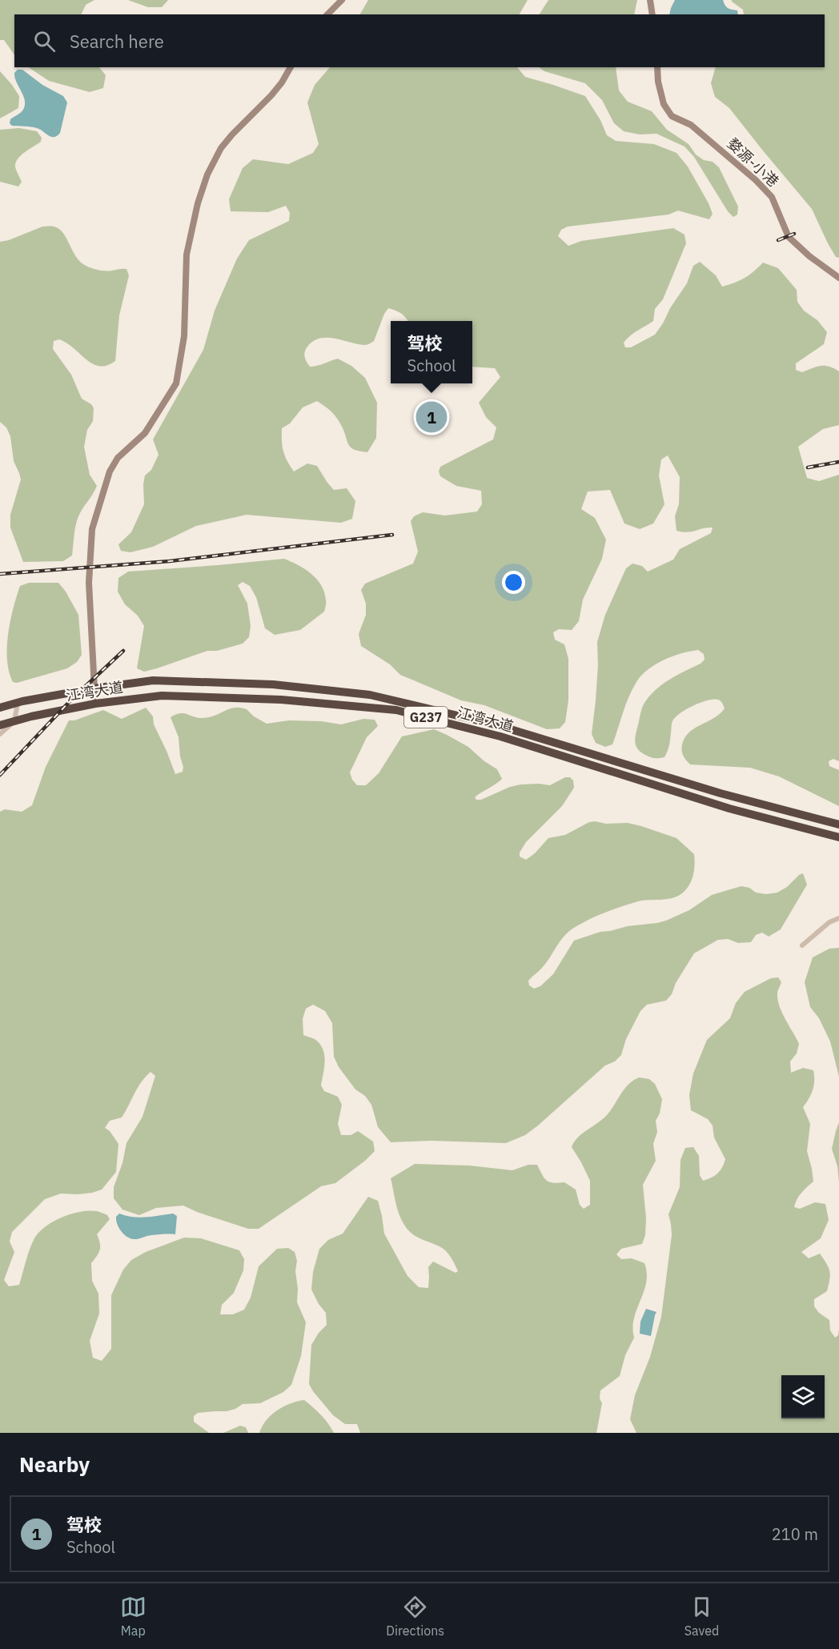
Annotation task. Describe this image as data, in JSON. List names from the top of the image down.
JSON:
{
  "streets": {
    "highway": ["江湾大道", "G237"],
    "main road": ["婺源-小港"]
  },
  "page": {
    "search": "Search here",
    "popup": ["驾校", "School"],
    "pins": "1",
    "heading": "Nearby",
    "list": [
      {
        "mark": "1",
        "name": "驾校",
        "note": "School",
        "value": "210 m"
      }
    ],
    "nav": ["Map", "Directions", "Saved"]
  }
}
